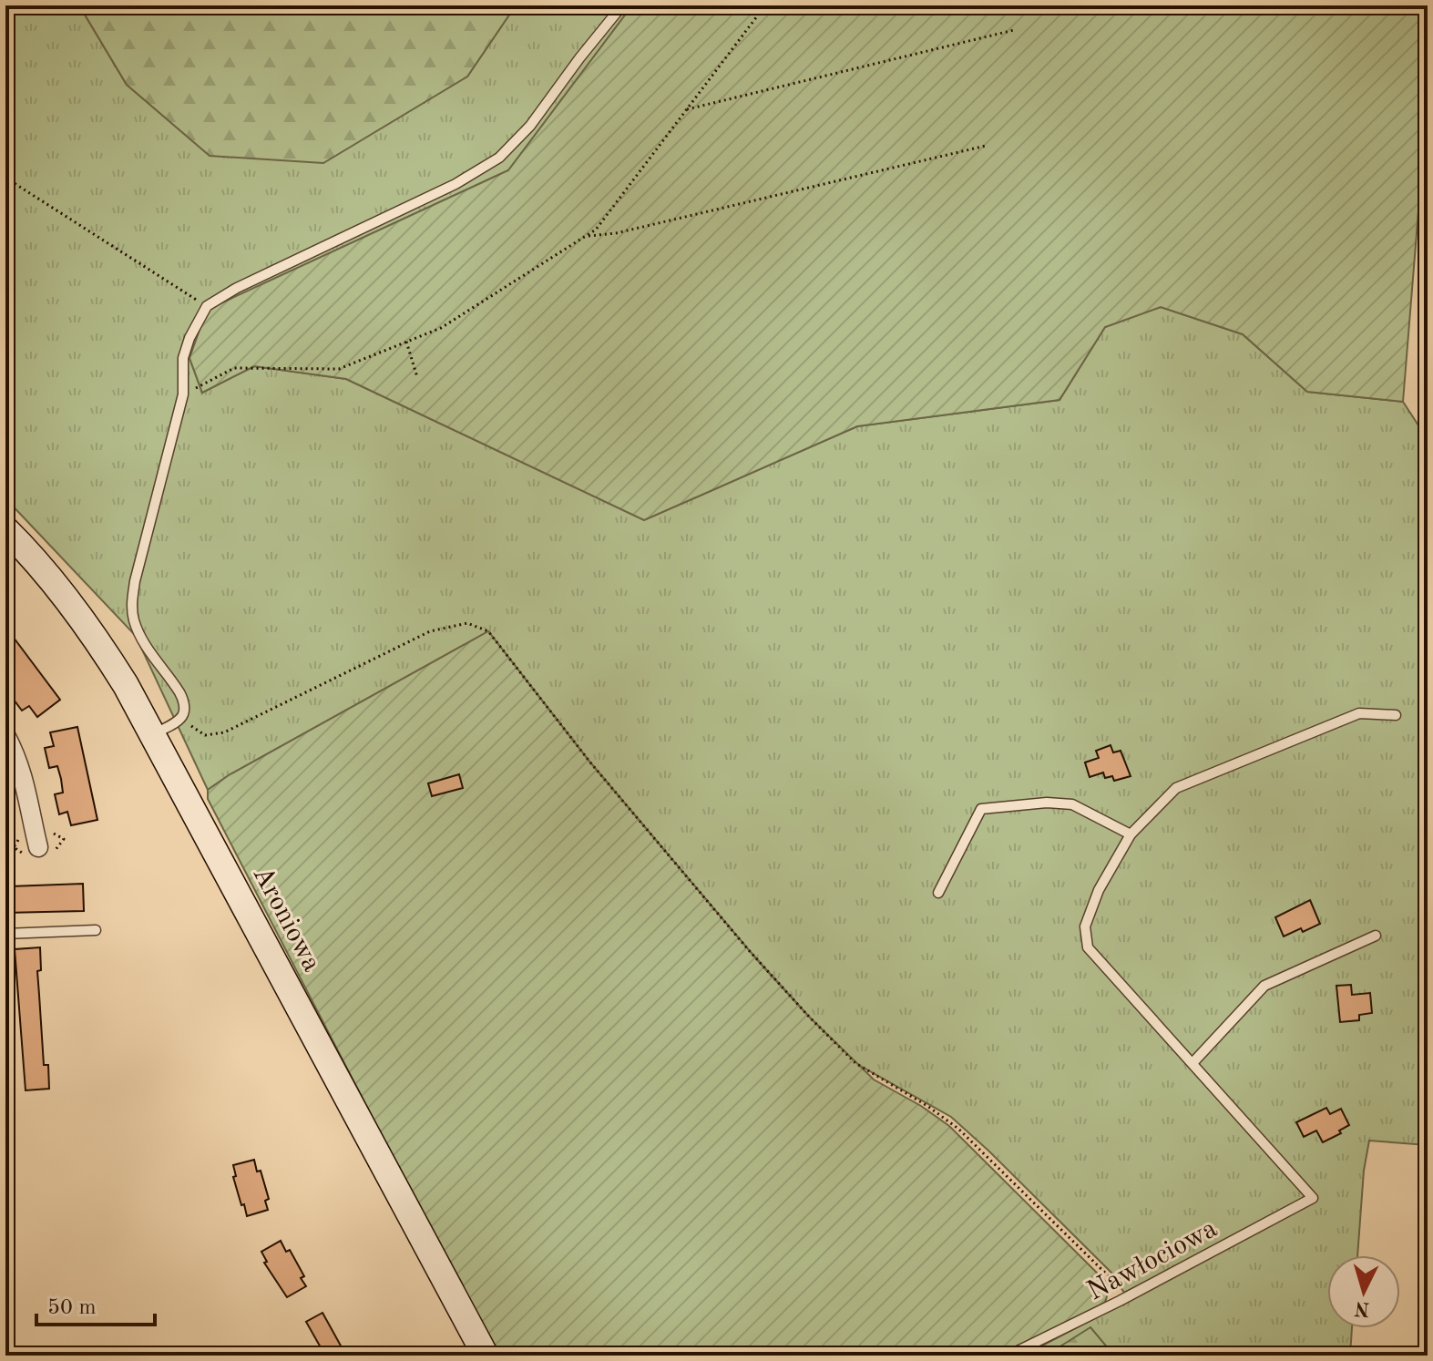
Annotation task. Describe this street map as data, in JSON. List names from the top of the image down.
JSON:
{
  "streets": {
    "street": ["Aroniowa"],
    "lane": ["Nawłociowa"]
  },
  "scale_bar": "50 m",
  "north": "bottom"
}
